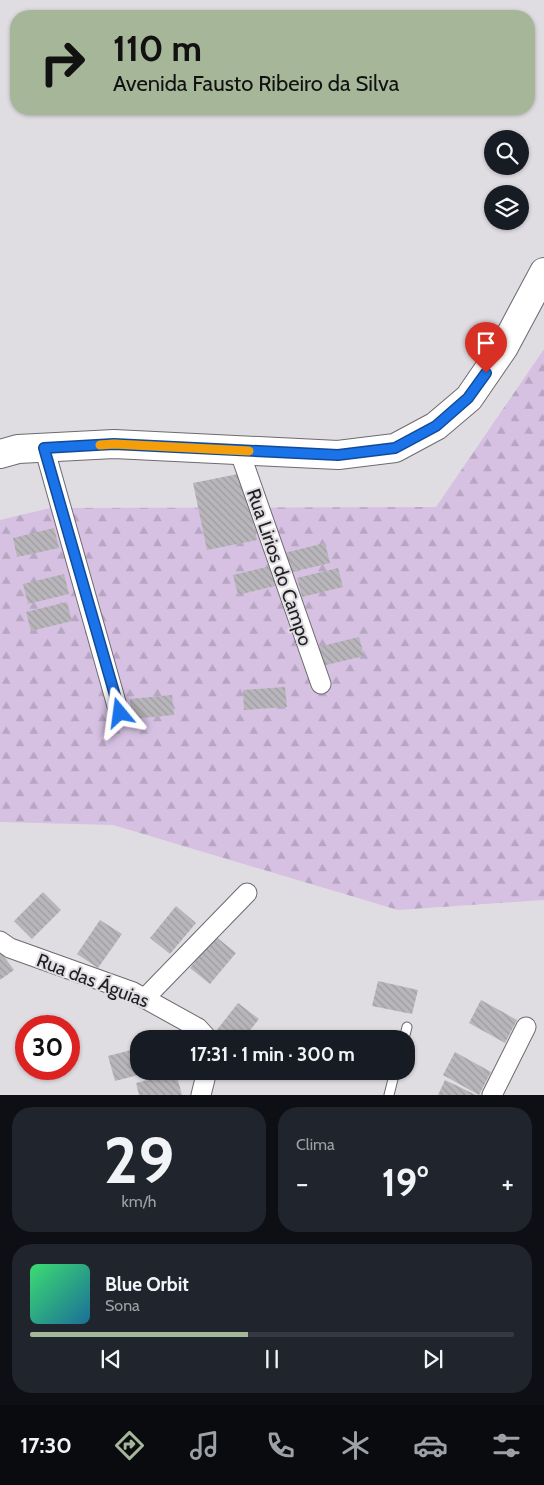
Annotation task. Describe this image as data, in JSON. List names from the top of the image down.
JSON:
{
  "streets": {
    "street": ["Rua Lirios do Campo", "Rua das Águias"]
  },
  "page": {
    "turn": ["110 m", "Avenida Fausto Ribeiro da Silva"],
    "limit": "30",
    "trip": "17:31 · 1 min · 300 m",
    "tile": [
      ["29", "km/h"],
      "Clima"
    ],
    "heat": ["−", "19°", "+"],
    "song": ["Blue Orbit", "Sona"],
    "tabs": "17:30"
  }
}
